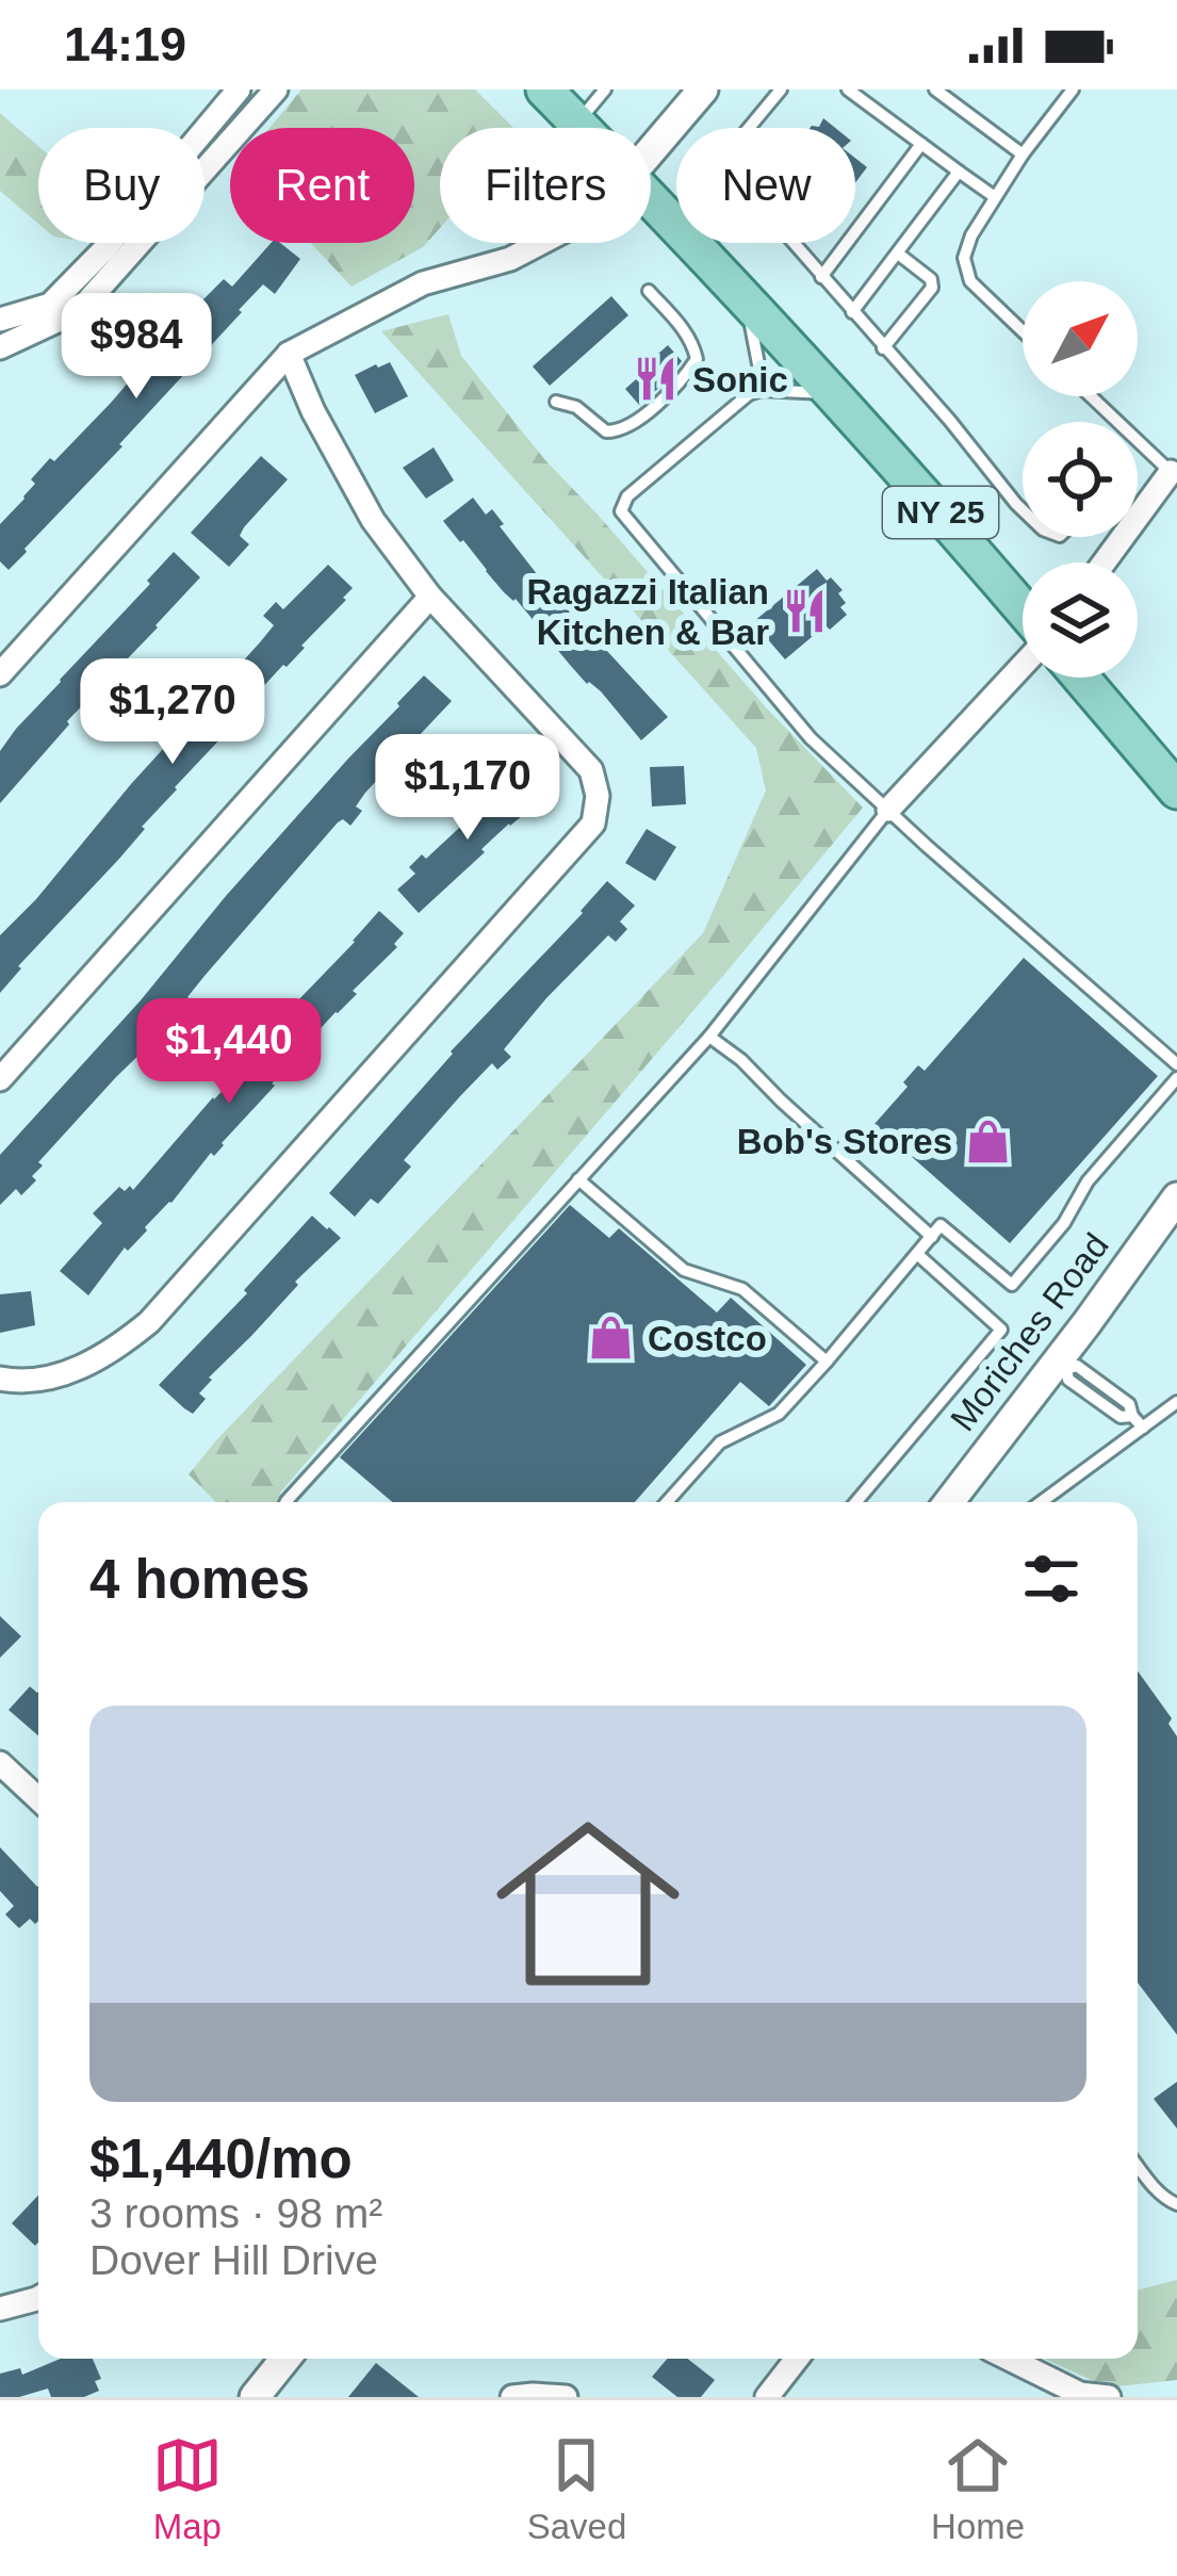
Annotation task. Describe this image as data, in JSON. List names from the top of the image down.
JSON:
{
  "streets": {
    "main road": ["NY 25"],
    "street": ["Moriches Road"]
  },
  "places": {
    "restaurant": ["Sonic", "Ragazzi Italian Kitchen & Bar"],
    "shop": ["Bob's Stores", "Costco"]
  },
  "north": "top right",
  "page": {
    "status": "14:19",
    "chip": [
      "Buy",
      "Rent",
      "Filters",
      "New"
    ],
    "price": [
      "$984",
      "$1,270",
      "$1,170",
      "$1,440"
    ],
    "heading": "4 homes",
    "list": [
      {
        "name": "$1,440/mo",
        "note": "3 rooms · 98 m² · Dover Hill Drive"
      }
    ],
    "tabs": ["Map", "Saved", "Home"]
  }
}
